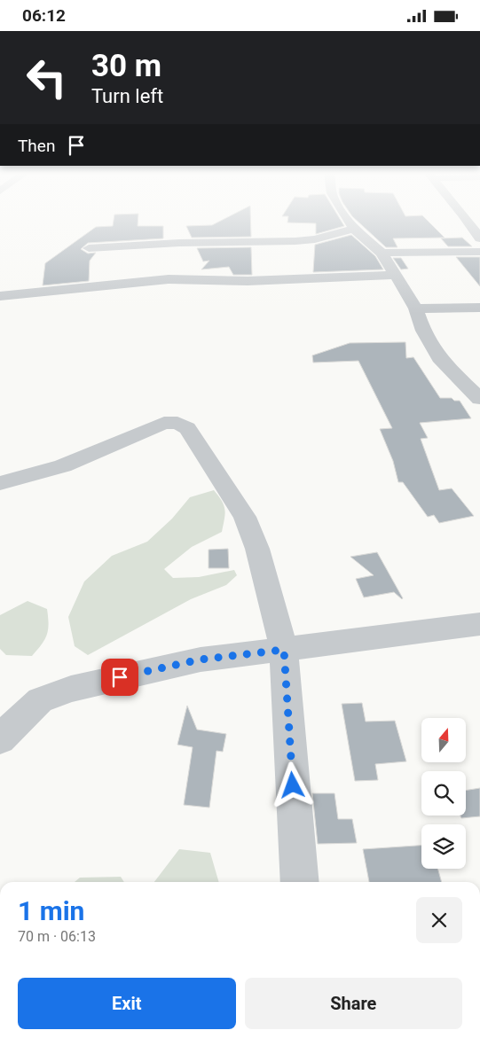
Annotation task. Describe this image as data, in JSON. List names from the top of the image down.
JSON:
{
  "north": "top",
  "page": {
    "status": "06:12",
    "turn": ["30 m", "Turn left"],
    "then": "Then",
    "heading": ["1 min", "70 m · 06:13"],
    "buttons": ["Exit", "Share"]
  }
}
